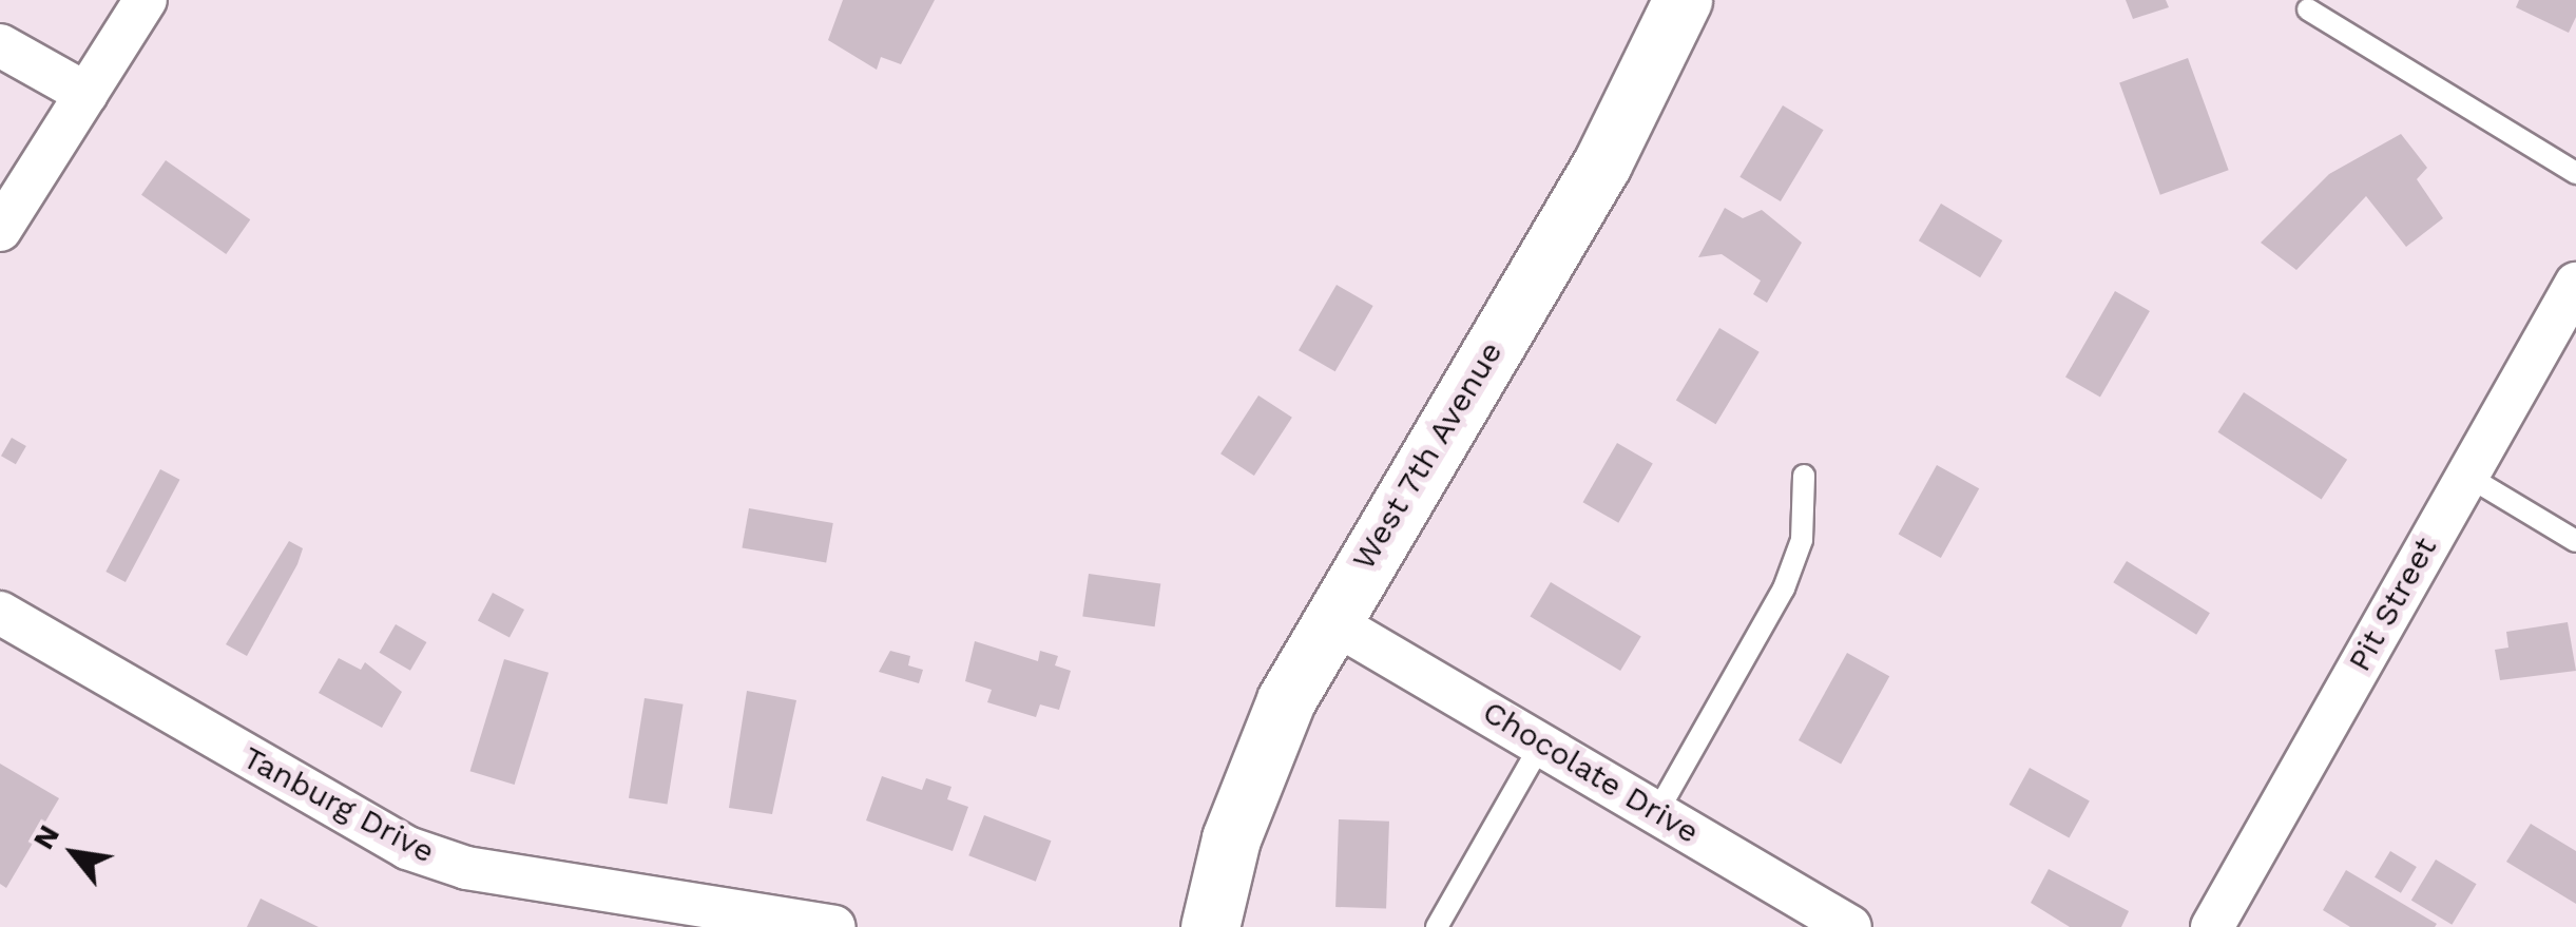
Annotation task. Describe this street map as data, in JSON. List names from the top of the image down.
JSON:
{
  "streets": {
    "main road": ["West 7th Avenue"],
    "street": ["Pit Street", "Chocolate Drive", "Tanburg Drive"]
  },
  "crossings": [
    ["West 7th Avenue", "Chocolate Drive"]
  ],
  "north": "top left"
}
